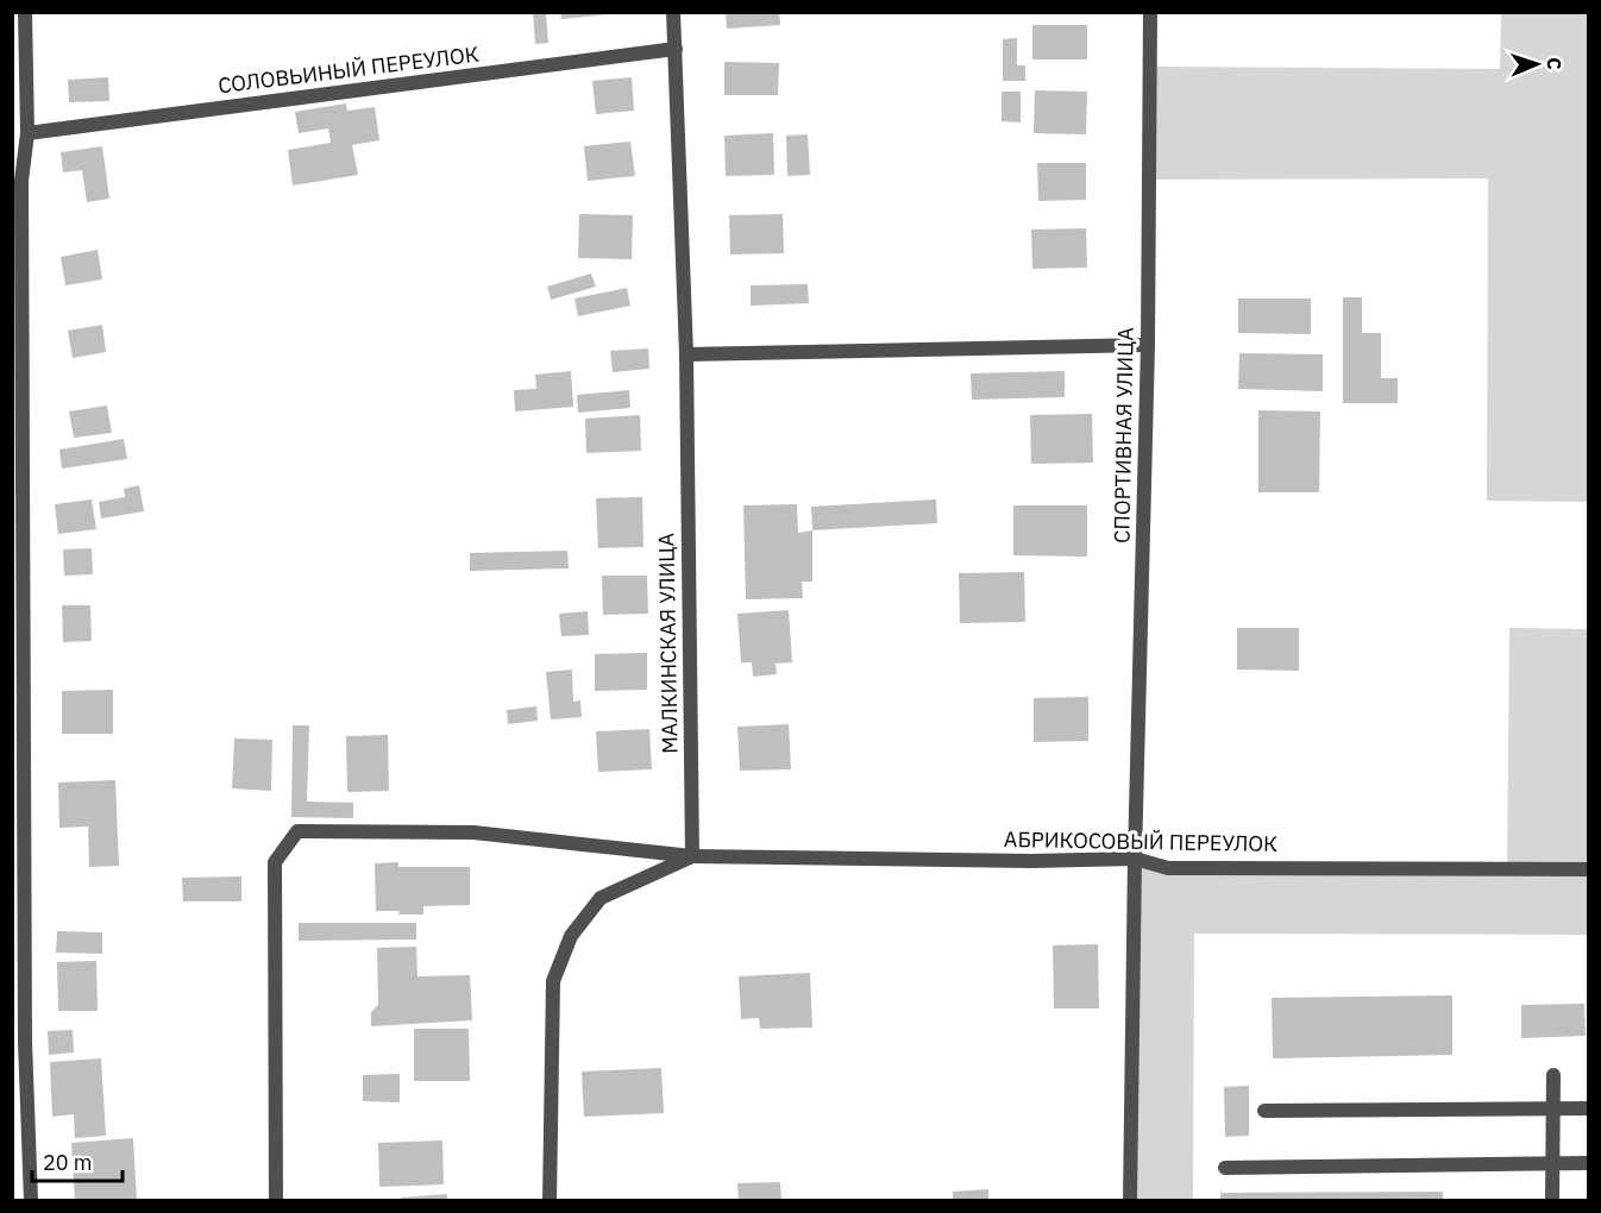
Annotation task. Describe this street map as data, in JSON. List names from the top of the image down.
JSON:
{
  "streets": {
    "street": [
      "СОЛОВЬИНЫЙ ПЕРЕУЛОК",
      "СПОРТИВНАЯ УЛИЦА",
      "МАЛКИНСКАЯ УЛИЦА",
      "АБРИКОСОВЫЙ ПЕРЕУЛОК"
    ]
  },
  "crossings": [
    ["СОЛОВЬИНЫЙ ПЕРЕУЛОК", "МАЛКИНСКАЯ УЛИЦА"],
    ["СПОРТИВНАЯ УЛИЦА", "АБРИКОСОВЫЙ ПЕРЕУЛОК"],
    ["МАЛКИНСКАЯ УЛИЦА", "АБРИКОСОВЫЙ ПЕРЕУЛОК"]
  ],
  "scale_bar": "20 m",
  "north": "right"
}
